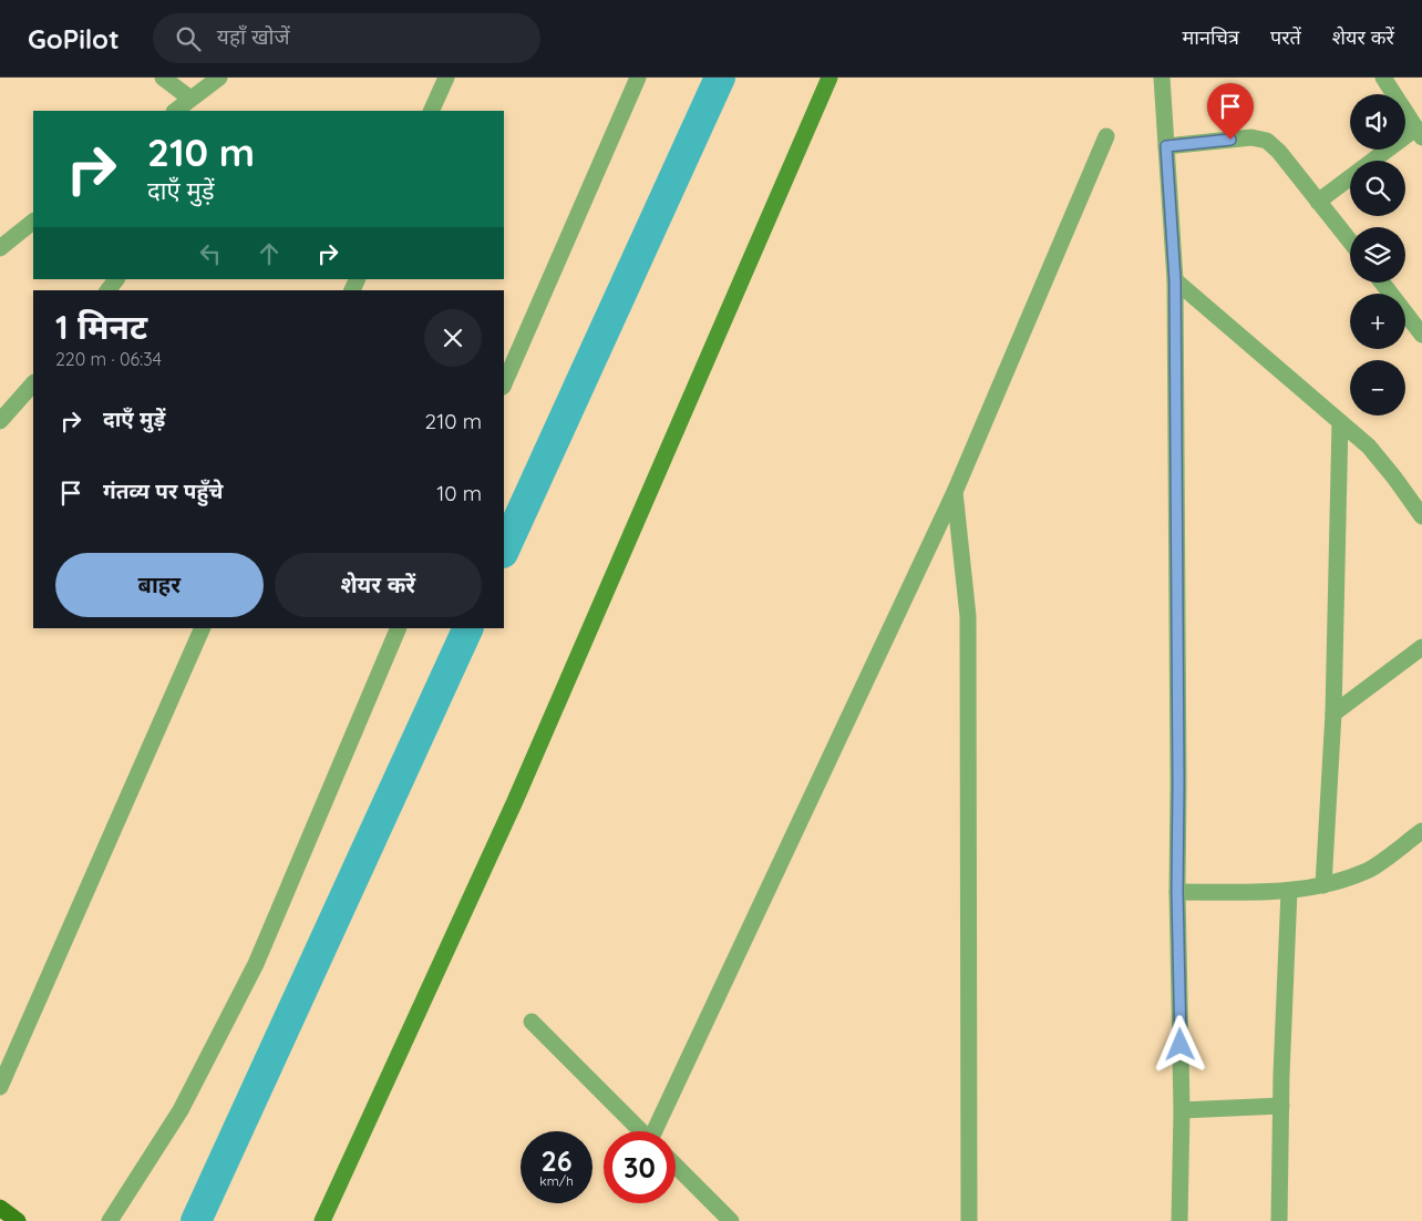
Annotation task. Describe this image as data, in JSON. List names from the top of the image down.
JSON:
{
  "page": {
    "header": "GoPilot",
    "search": "यहाँ खोजें",
    "nav": ["मानचित्र", "परतें", "शेयर करें"],
    "map_buttons": ["+", "−"],
    "turn": ["210 m", "दाएँ मुड़ें"],
    "heading": ["1 मिनट", "220 m · 06:34"],
    "list": [
      {
        "name": "दाएँ मुड़ें",
        "value": "210 m"
      },
      {
        "name": "गंतव्य पर पहुँचे",
        "value": "10 m"
      }
    ],
    "buttons": ["बाहर", "शेयर करें"],
    "speed": "26 km/h",
    "limit": "30"
  }
}
